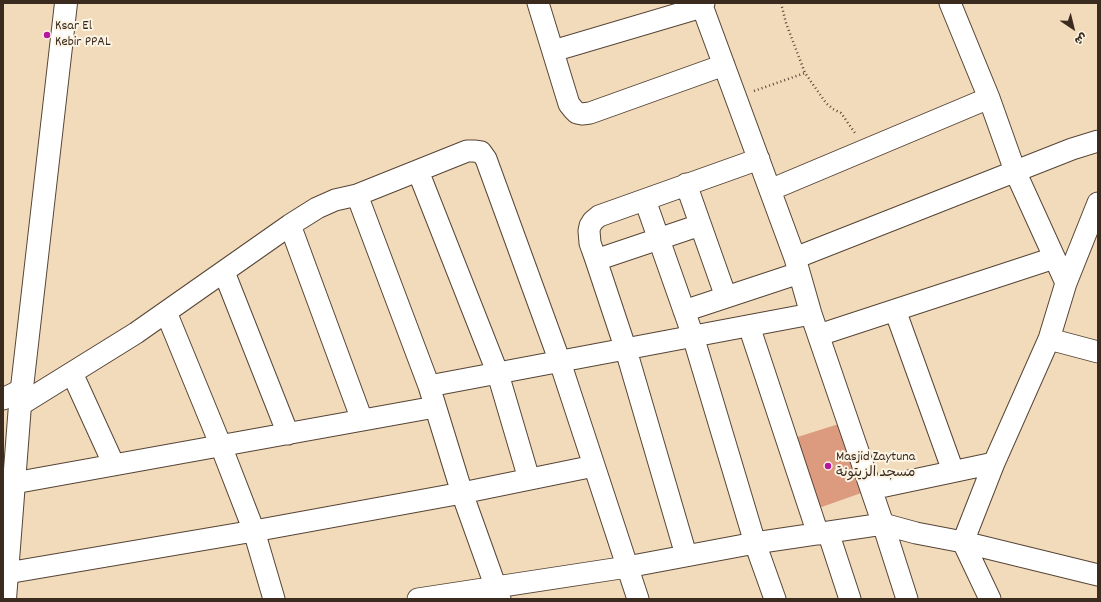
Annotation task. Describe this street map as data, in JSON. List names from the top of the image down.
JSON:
{
  "places": ["Ksar El Kebir PPAL", "Masjid Zaytuna مسجد الزيتونة"],
  "north": "bottom right"
}
